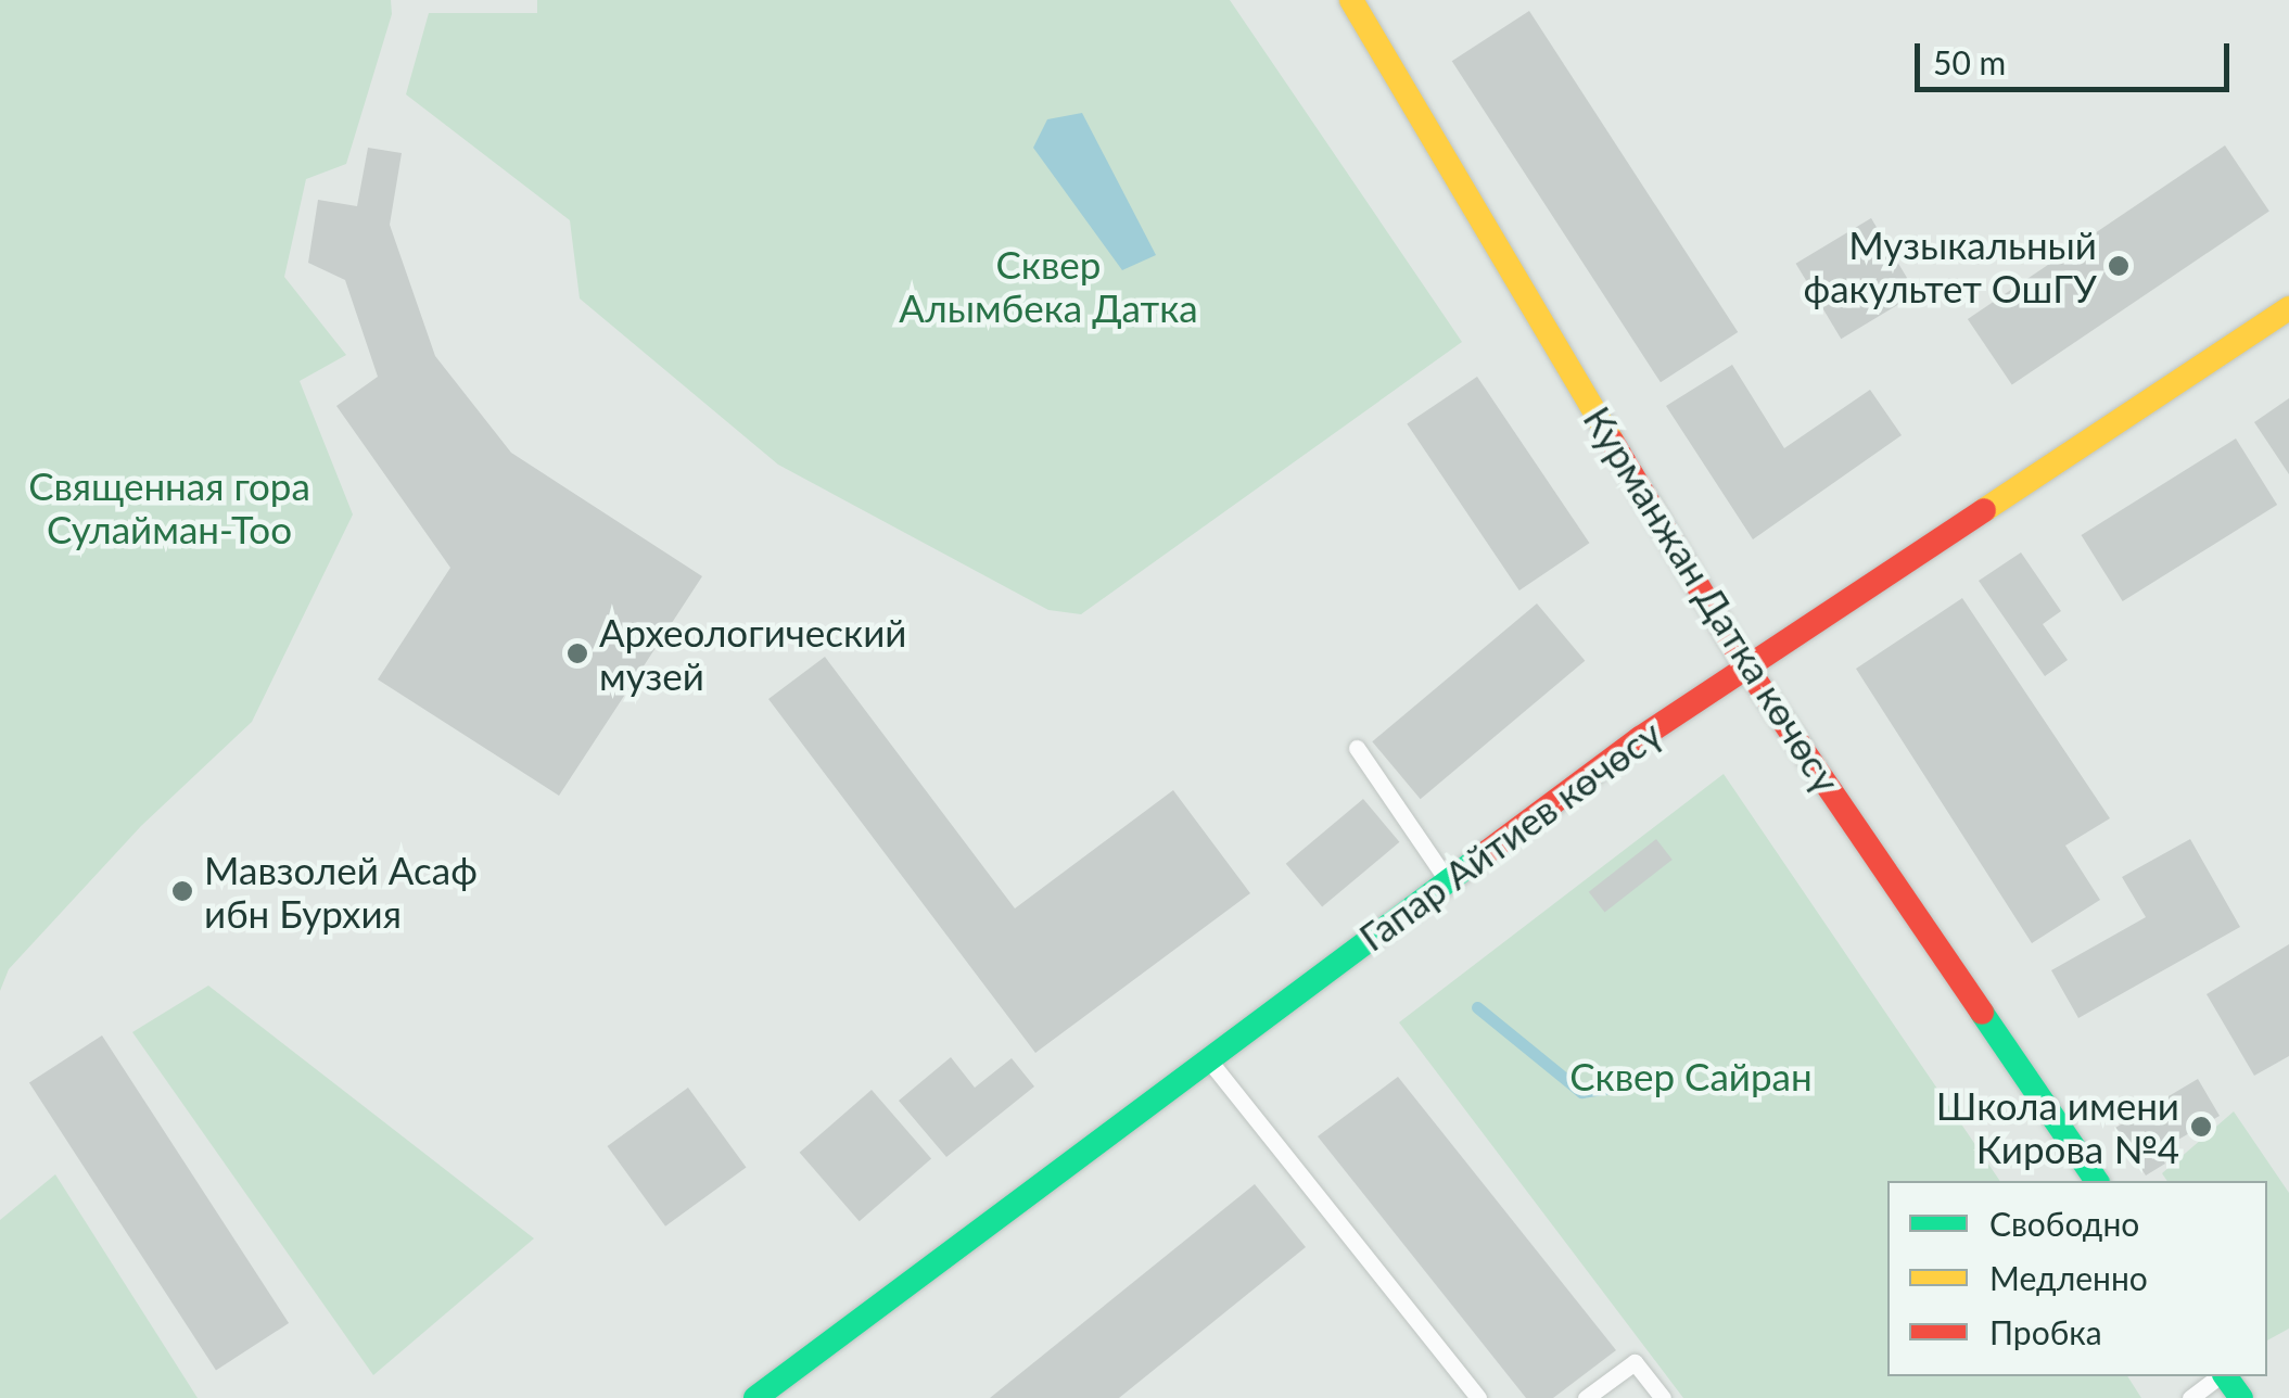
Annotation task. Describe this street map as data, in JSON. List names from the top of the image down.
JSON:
{
  "streets": {
    "main road": ["Курманжан Датка көчөсү", "Гапар Айтиев көчөсү"]
  },
  "crossings": [
    ["Курманжан Датка көчөсү", "Гапар Айтиев көчөсү"]
  ],
  "parks": ["Сквер Алымбека Датка", "Священная гора Сулайман-Тоо", "Сквер Сайран"],
  "places": [
    "Музыкальный факультет ОшГУ",
    "Археологический музей",
    "Мавзолей Асаф ибн Бурхия",
    "Школа имени Кирова №4"
  ],
  "legend": ["Свободно", "Медленно", "Пробка"],
  "scale_bar": "50 m"
}
